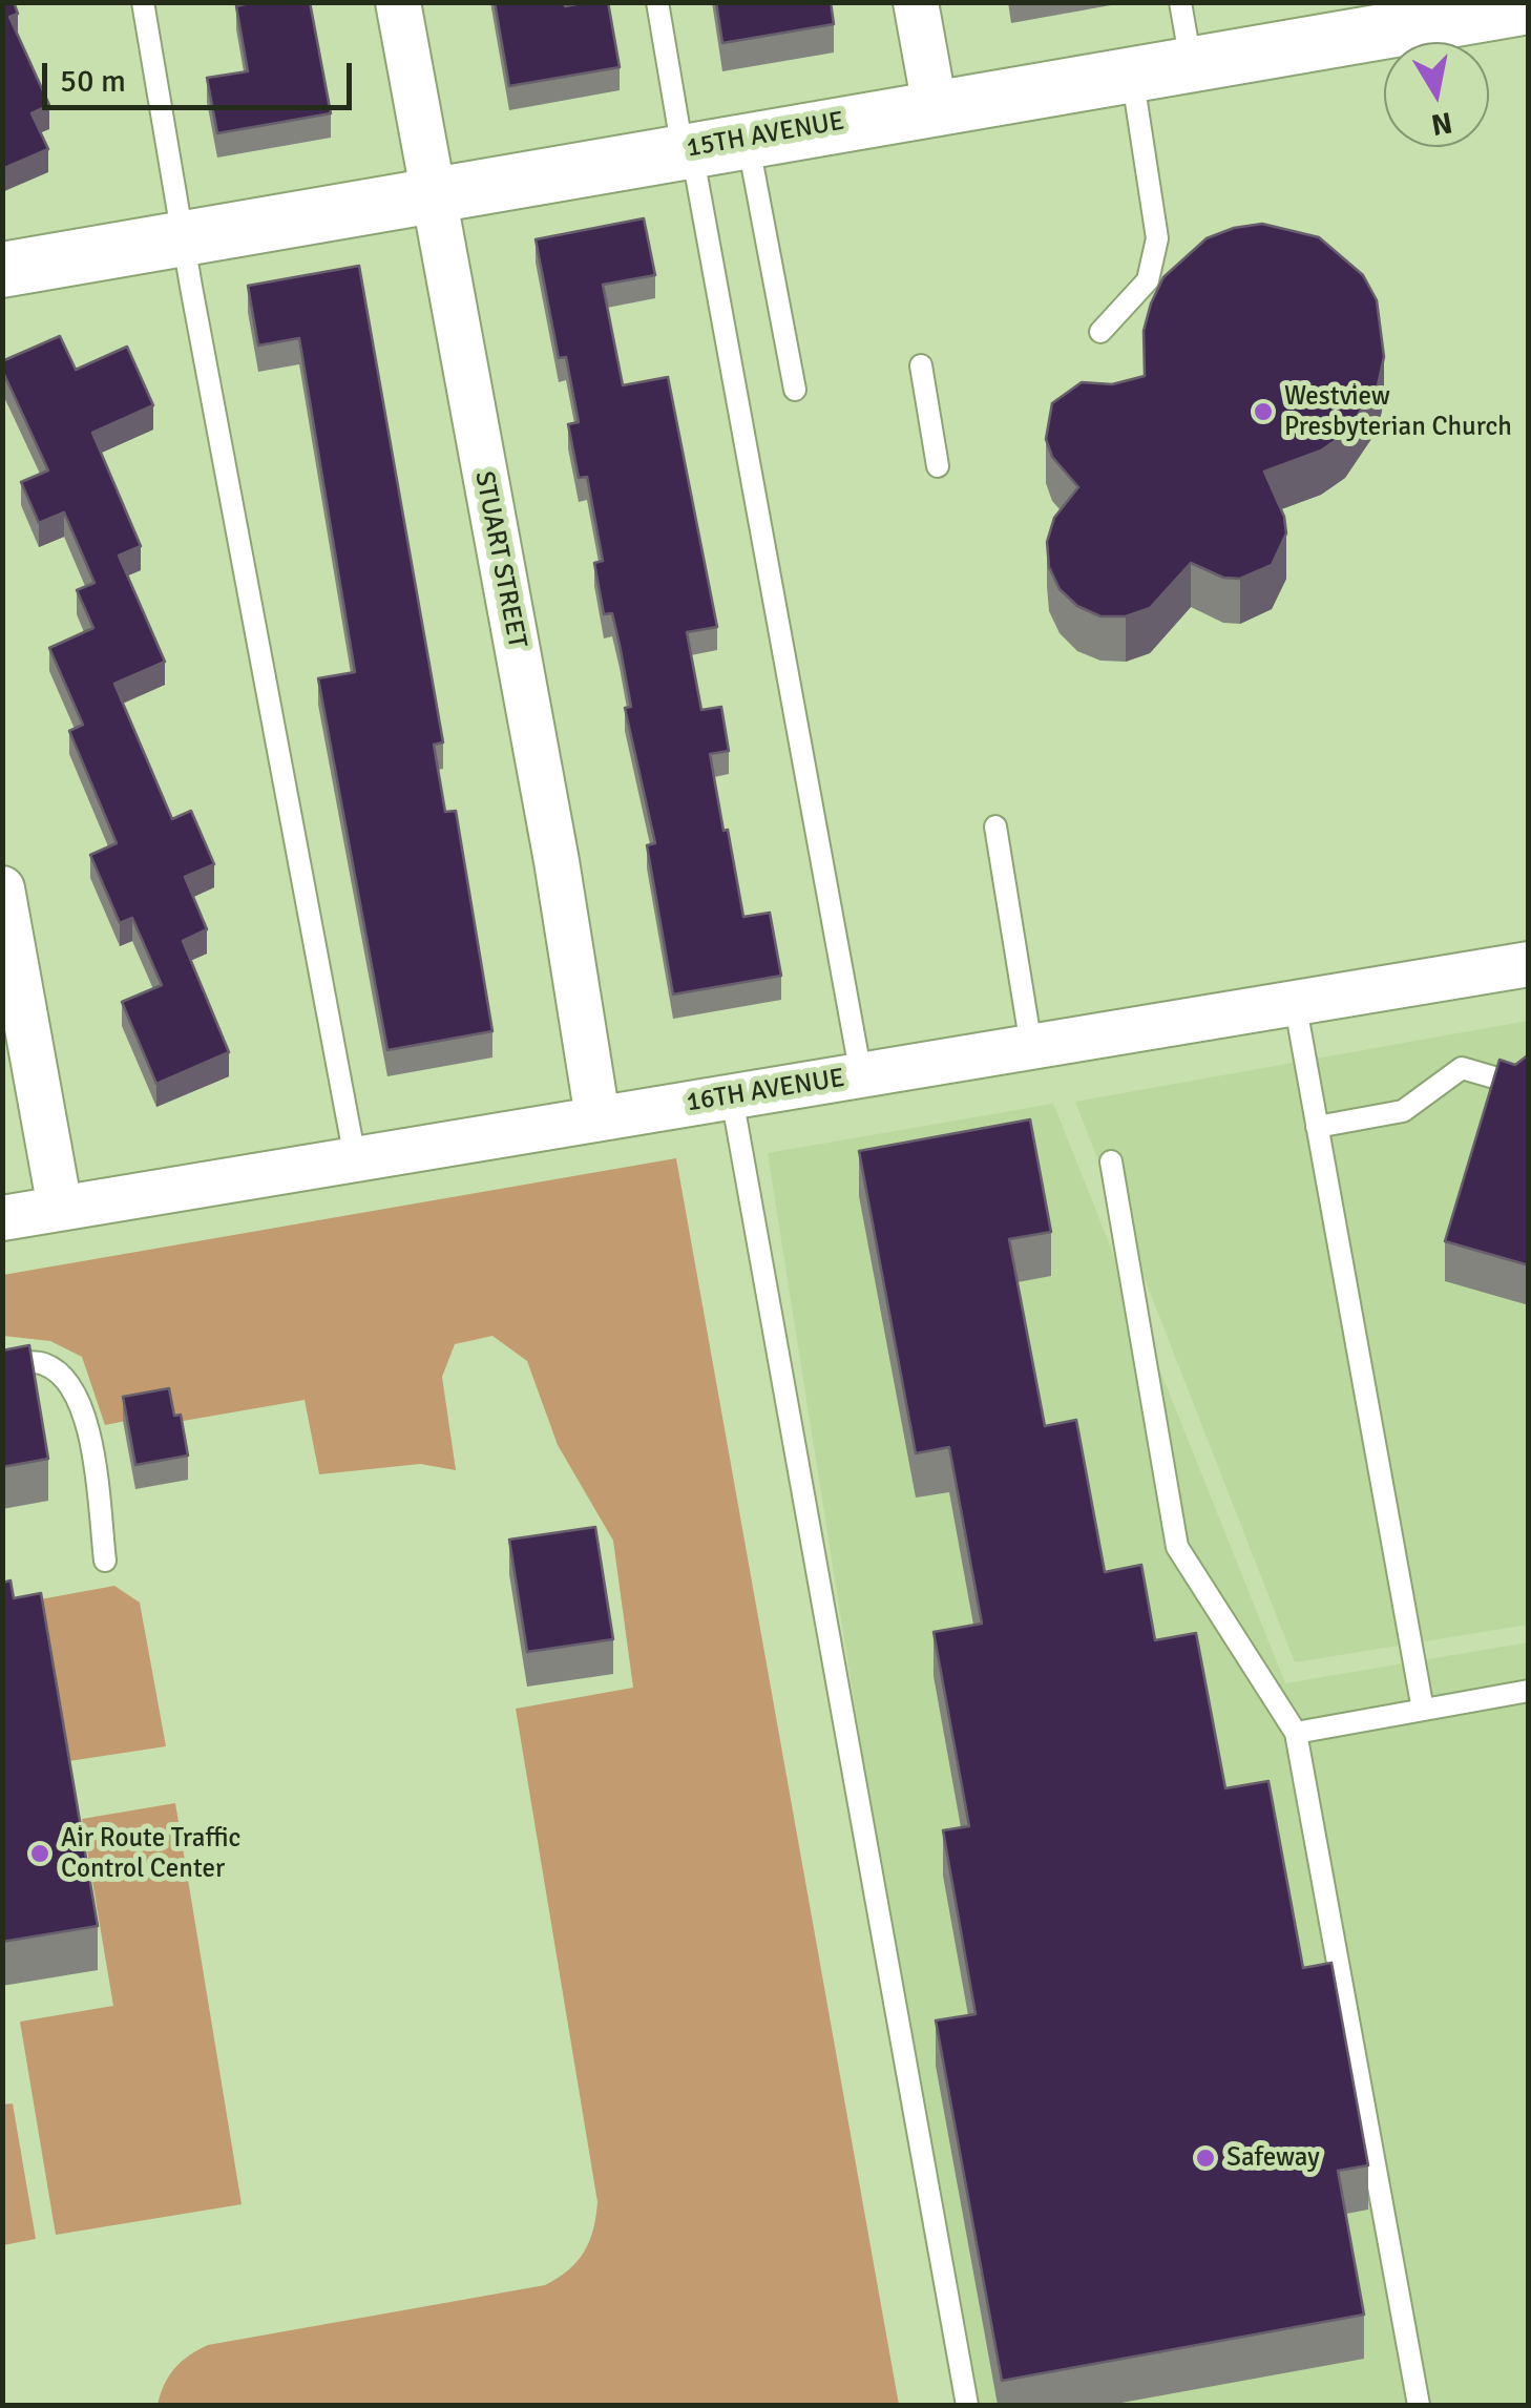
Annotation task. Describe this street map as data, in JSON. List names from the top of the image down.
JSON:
{
  "streets": {
    "street": ["15TH AVENUE", "STUART STREET", "16TH AVENUE"]
  },
  "crossings": [
    ["15TH AVENUE", "STUART STREET"],
    ["STUART STREET", "16TH AVENUE"]
  ],
  "places": ["Westview Presbyterian Church", "Air Route Traffic Control Center", "Safeway"],
  "scale_bar": "50 m",
  "north": "bottom"
}
